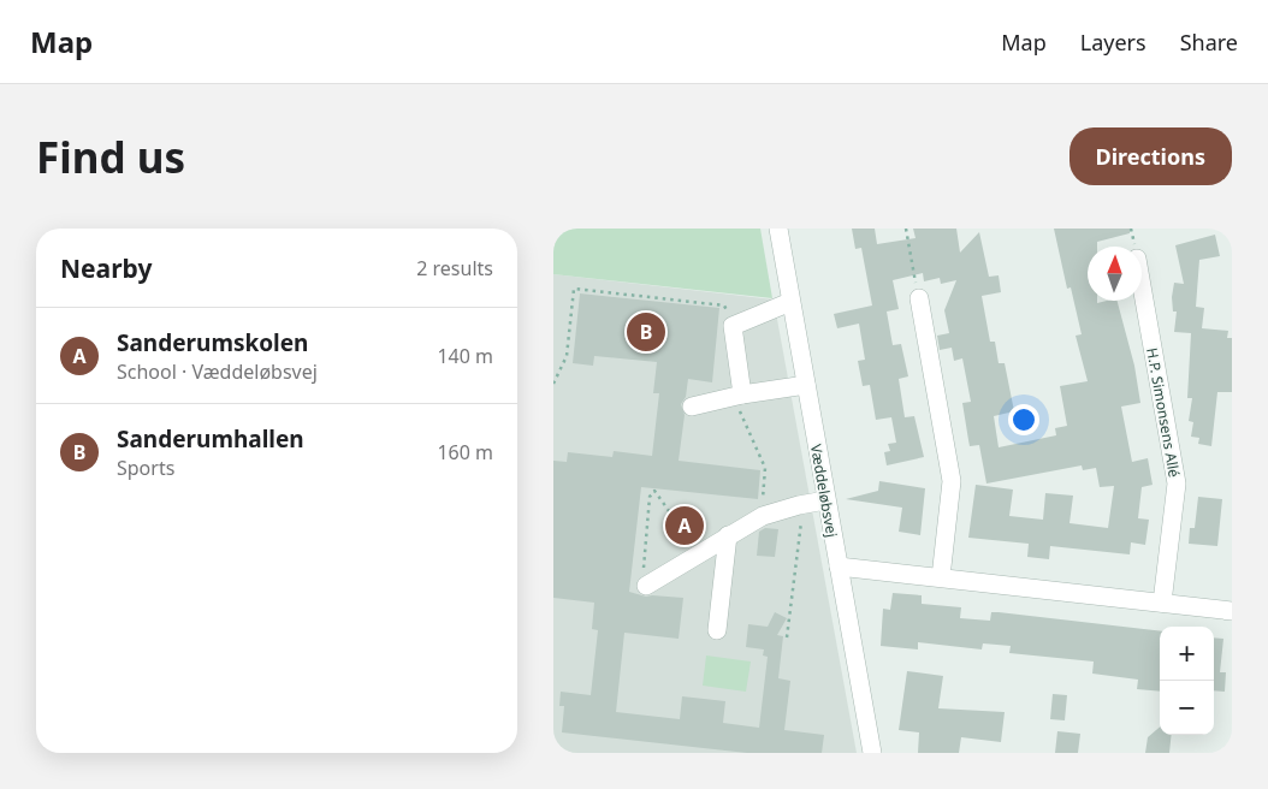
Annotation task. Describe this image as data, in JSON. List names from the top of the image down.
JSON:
{
  "streets": {
    "street": ["H.P. Simonsens Allé", "Væddeløbsvej"]
  },
  "north": "top",
  "page": {
    "header": "Map",
    "nav": ["Map", "Layers", "Share"],
    "buttons": "Directions",
    "title": "Find us",
    "heading": ["Nearby", "2 results"],
    "list": [
      {
        "mark": "A",
        "name": "Sanderumskolen",
        "note": "School · Væddeløbsvej",
        "value": "140 m"
      },
      {
        "mark": "B",
        "name": "Sanderumhallen",
        "note": "Sports",
        "value": "160 m"
      }
    ],
    "pins": ["B", "A"],
    "map_buttons": ["+", "−"]
  }
}
